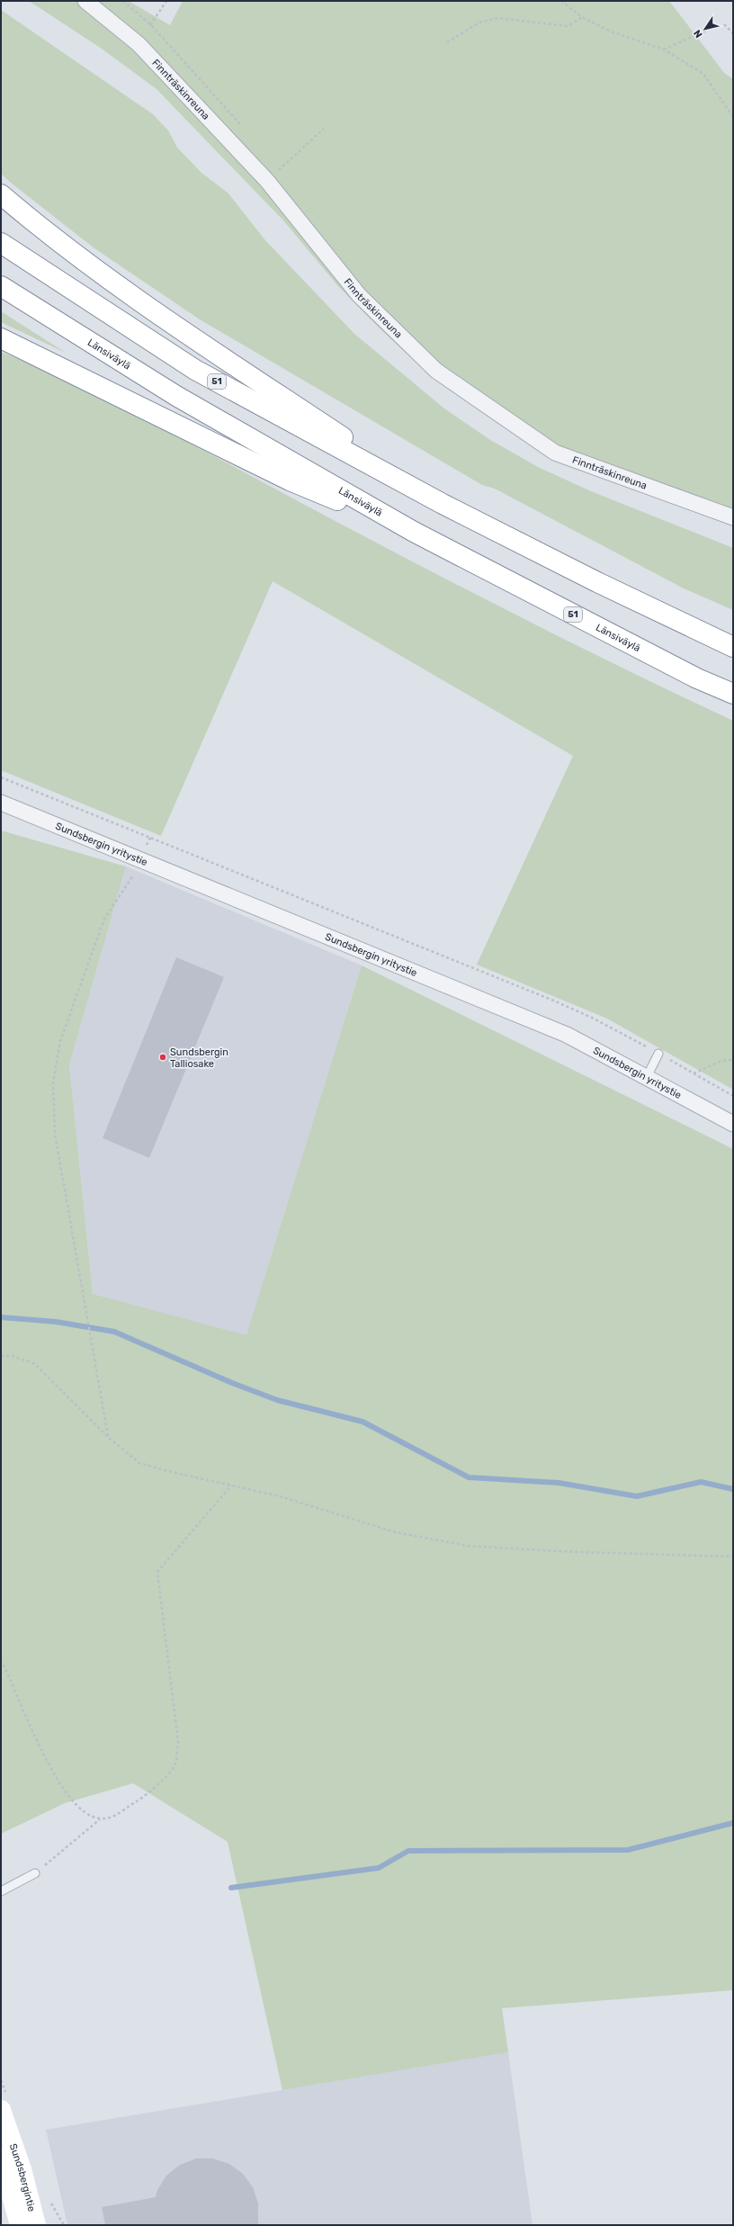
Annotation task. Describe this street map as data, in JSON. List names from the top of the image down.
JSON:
{
  "streets": {
    "main road": ["Länsiväylä", "51", "Sundsbergintie"],
    "street": ["Finnträskinreuna", "Sundsbergin yritystie"]
  },
  "places": ["Sundsbergin Talliosake"],
  "north": "bottom left"
}
